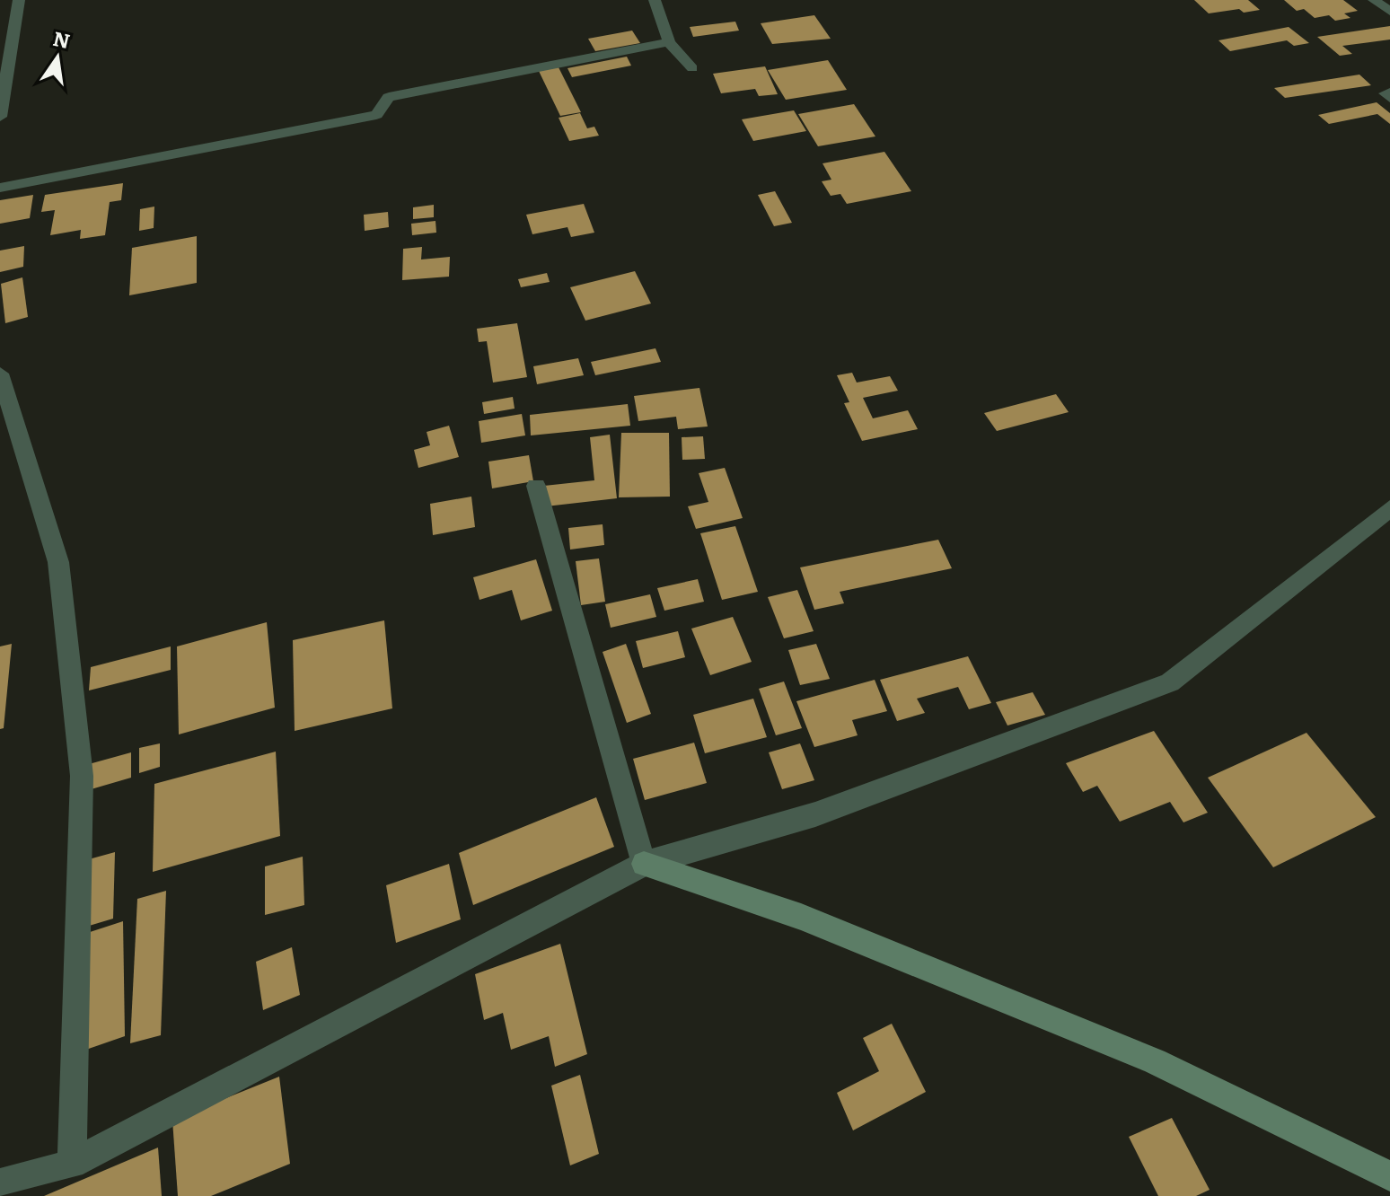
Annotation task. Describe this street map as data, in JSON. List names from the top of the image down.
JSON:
{
  "north": "top"
}
